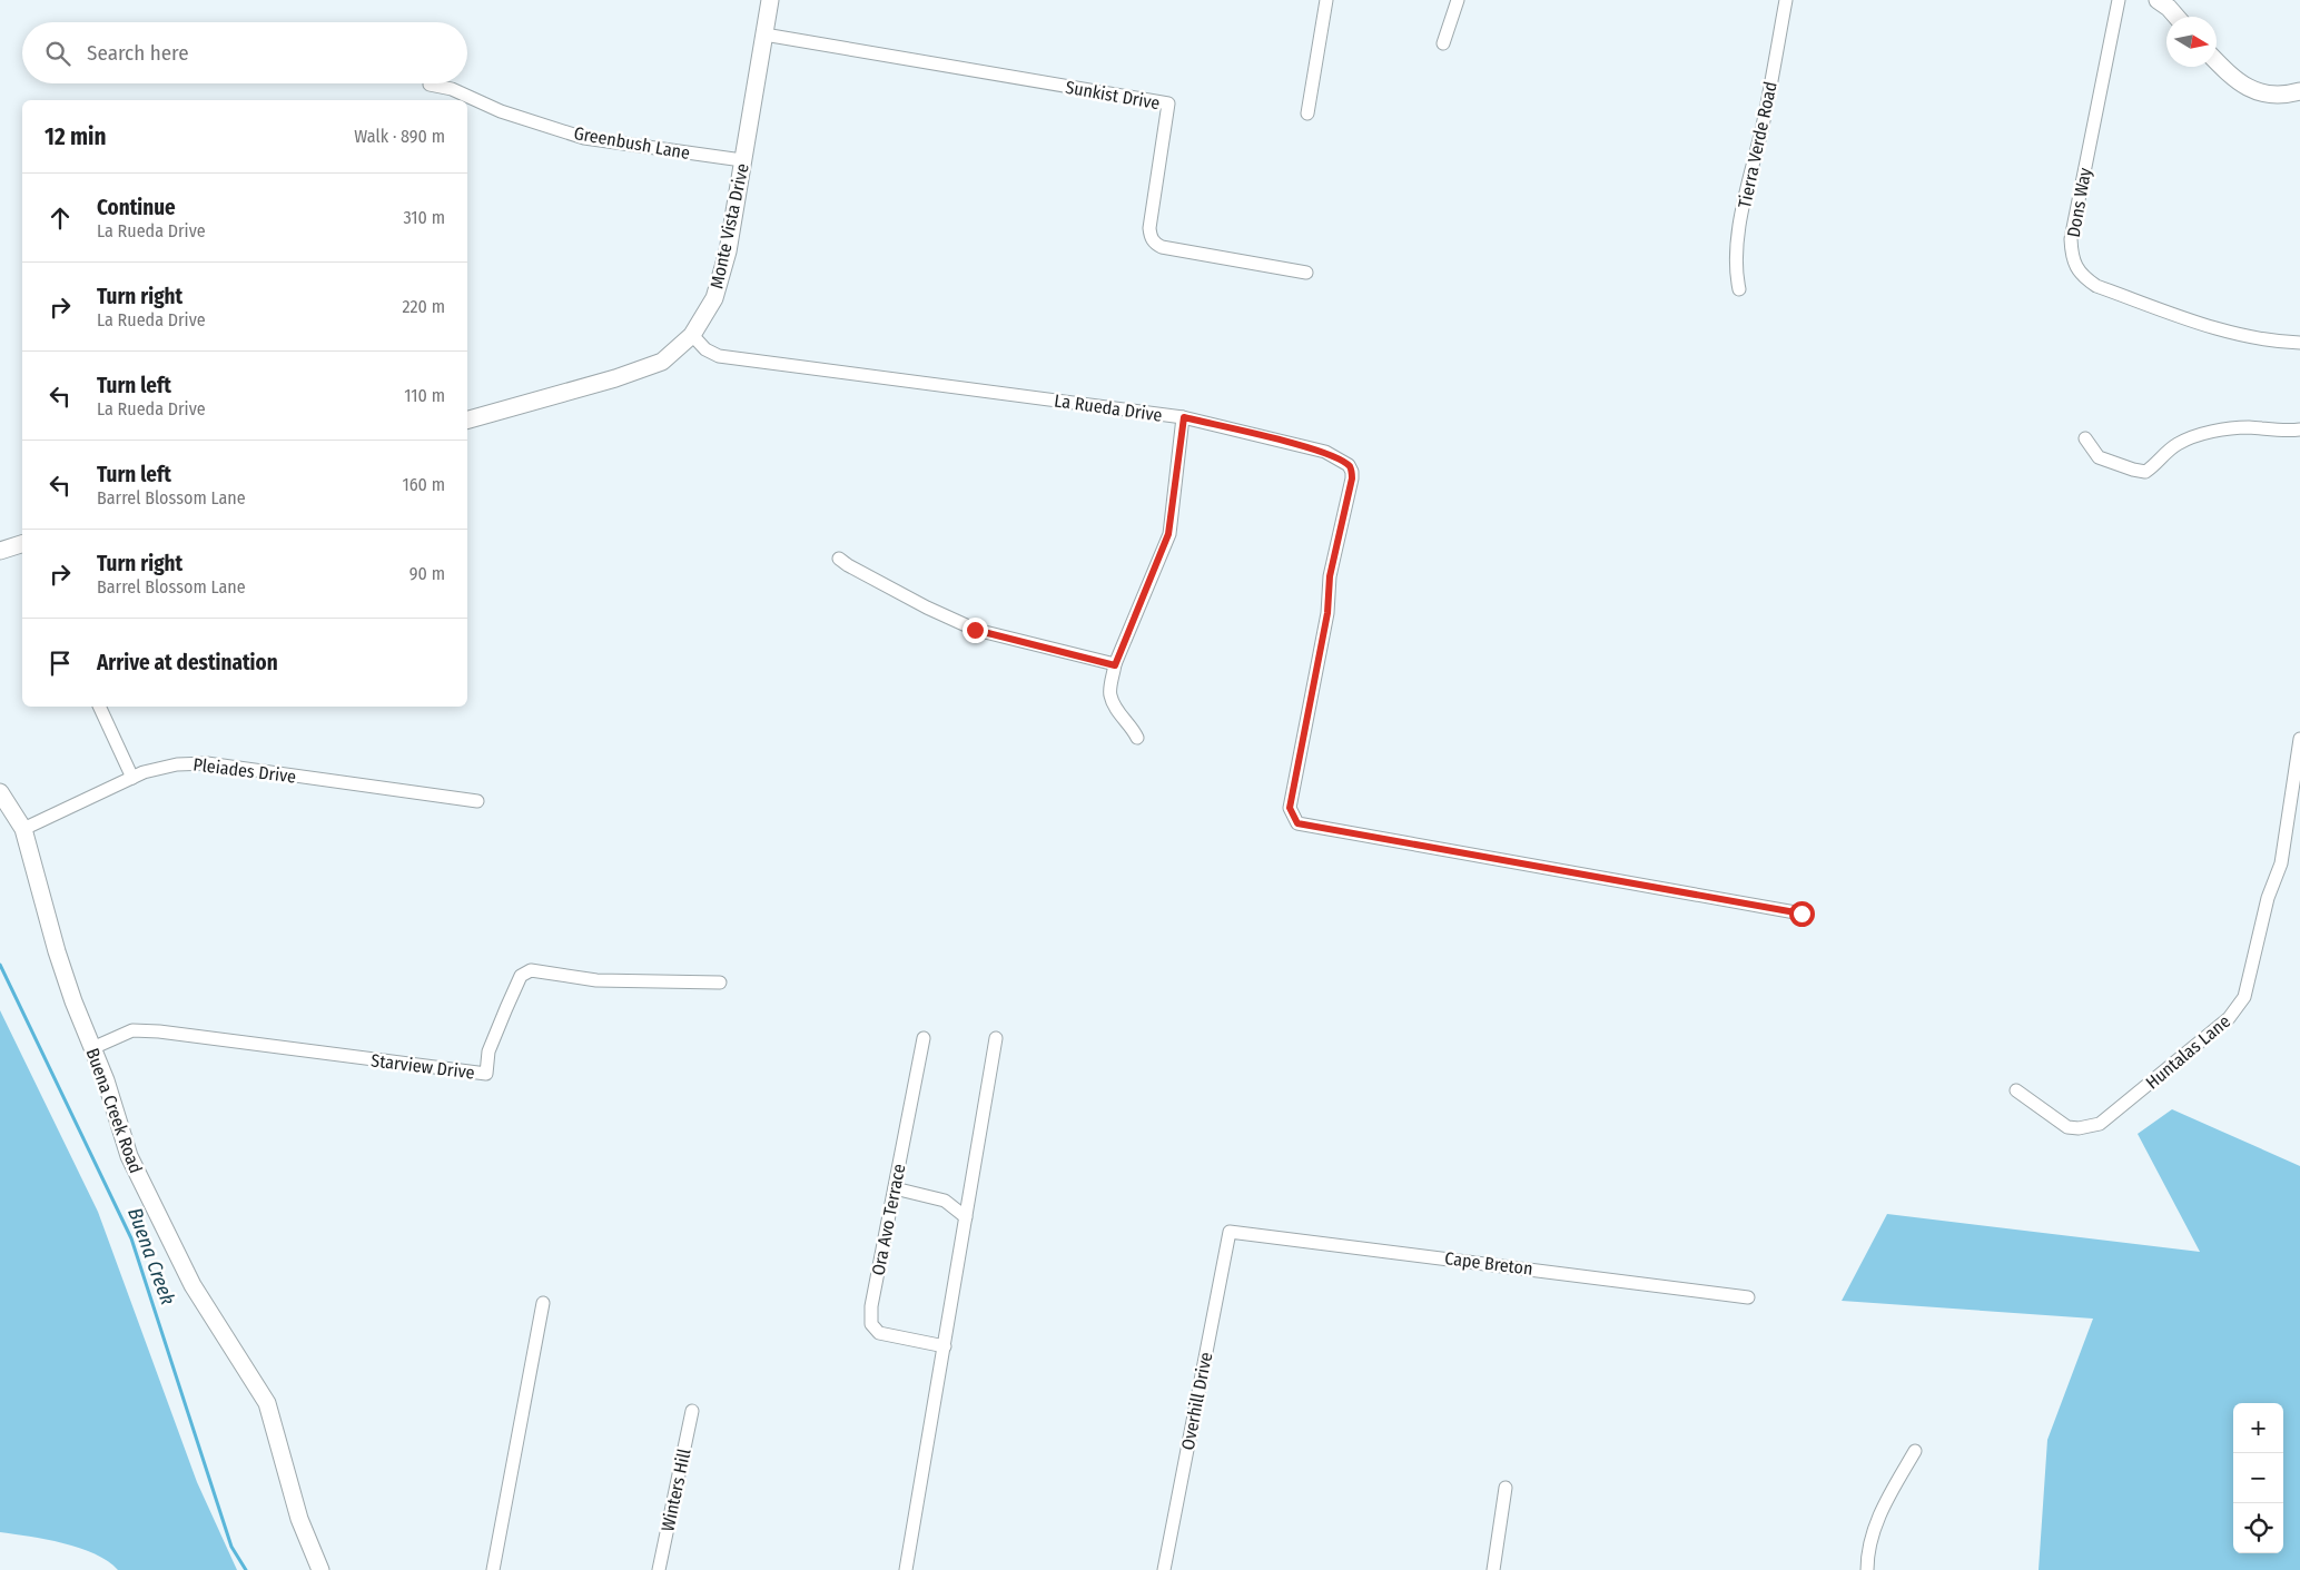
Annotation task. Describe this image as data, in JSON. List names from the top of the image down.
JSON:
{
  "streets": {
    "main road": ["Monte Vista Drive", "Buena Creek Road"],
    "street": [
      "Sunkist Drive",
      "Greenbush Lane",
      "Tierra Verde Road",
      "Dons Way",
      "La Rueda Drive",
      "Pleiades Drive",
      "Huntalas Lane",
      "Starview Drive",
      "Ora Avo Terrace",
      "Cape Breton",
      "Overhill Drive",
      "Winters Hill"
    ]
  },
  "crossings": [
    ["Sunkist Drive", "Monte Vista Drive"],
    ["Greenbush Lane", "Monte Vista Drive"],
    ["Monte Vista Drive", "La Rueda Drive"],
    ["Pleiades Drive", "Buena Creek Road"],
    ["Starview Drive", "Buena Creek Road"],
    ["Cape Breton", "Overhill Drive"]
  ],
  "water": ["Buena Creek"],
  "north": "right",
  "page": {
    "search": "Search here",
    "heading": ["12 min", "Walk · 890 m"],
    "list": [
      ["Continue", "La Rueda Drive", "310 m"],
      ["Turn right", "La Rueda Drive", "220 m"],
      ["Turn left", "La Rueda Drive", "110 m"],
      ["Turn left", "Barrel Blossom Lane", "160 m"],
      ["Turn right", "Barrel Blossom Lane", "90 m"],
      "Arrive at destination"
    ],
    "map_buttons": ["+", "−"]
  }
}
